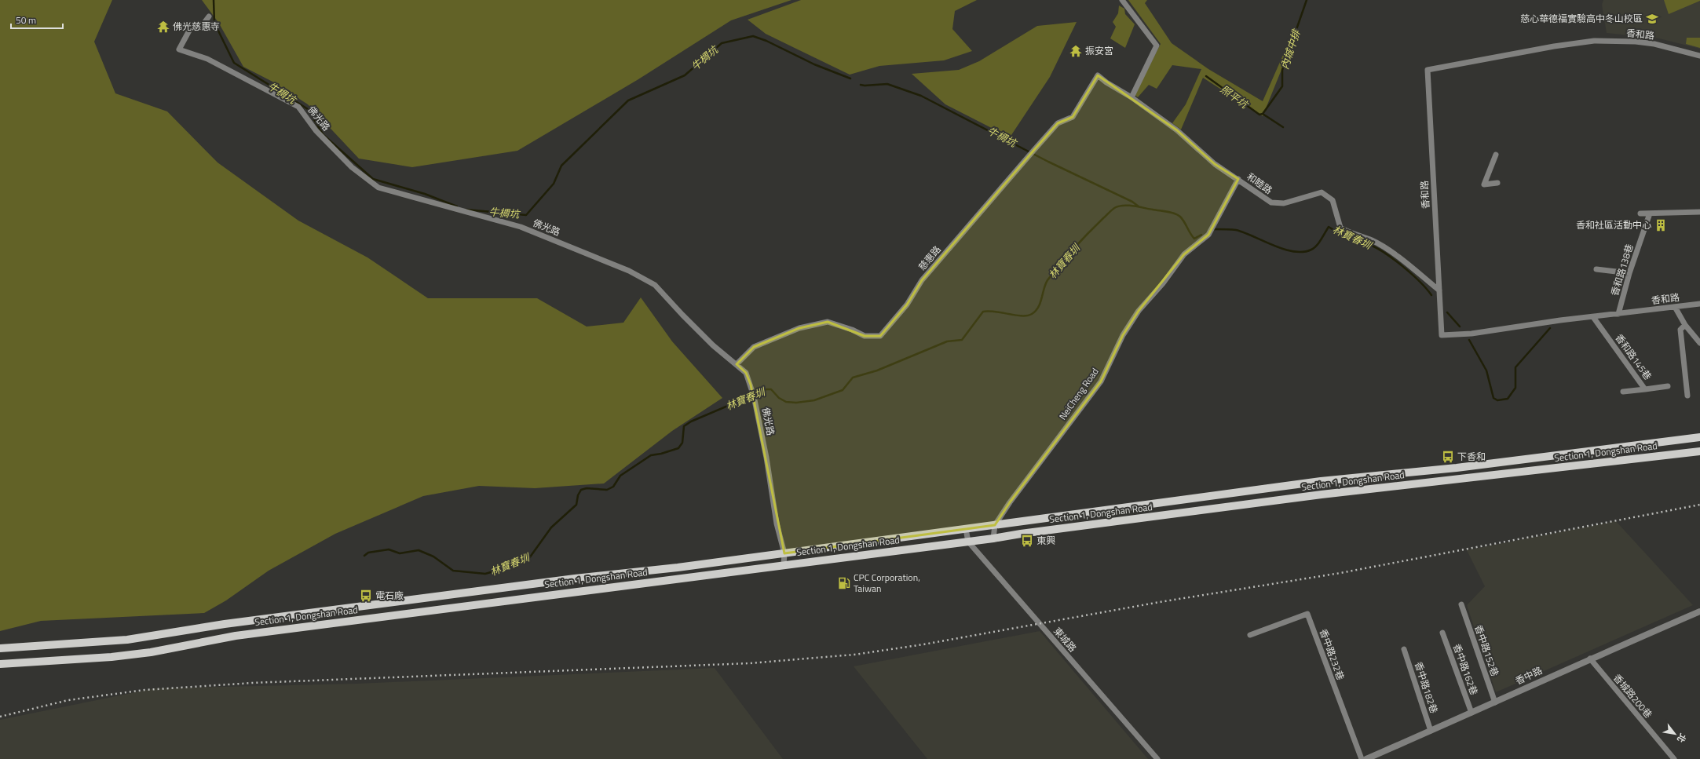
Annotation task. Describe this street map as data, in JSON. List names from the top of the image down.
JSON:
{
  "streets": {
    "main road": ["Section 1, Dongshan Road"],
    "street": [
      "香和路",
      "佛光路",
      "和睦路",
      "慈惠路",
      "香和路138巷",
      "香和路145巷",
      "NeiCheng Road",
      "東城路",
      "香中路152巷",
      "香中路232巷",
      "香中路162巷",
      "香中路",
      "香中路182巷",
      "香城路200巷"
    ]
  },
  "crossings": [
    ["香和路", "和睦路"],
    ["香和路", "香和路138巷"],
    ["香和路", "香和路145巷"],
    ["佛光路", "慈惠路"],
    ["佛光路", "Section 1, Dongshan Road"],
    ["和睦路", "慈惠路"],
    ["和睦路", "NeiCheng Road"],
    ["NeiCheng Road", "Section 1, Dongshan Road"],
    ["Section 1, Dongshan Road", "東城路"],
    ["香中路152巷", "香中路"],
    ["香中路162巷", "香中路"],
    ["香中路", "香中路182巷"],
    ["香中路", "香城路200巷"]
  ],
  "water": [
    "內城中排",
    "牛椆坑",
    "照平坑",
    "林寶春圳"
  ],
  "places": {
    "school or university": ["慈心華德福實驗高中冬山校區"],
    "temple": ["佛光慈惠寺", "振安宮"],
    "building": ["香和社區活動中心"],
    "bus stop": ["下香和", "東興", "電石廠"],
    "fuel station": ["CPC Corporation, Taiwan"]
  },
  "scale_bar": "50 m",
  "north": "bottom right"
}
